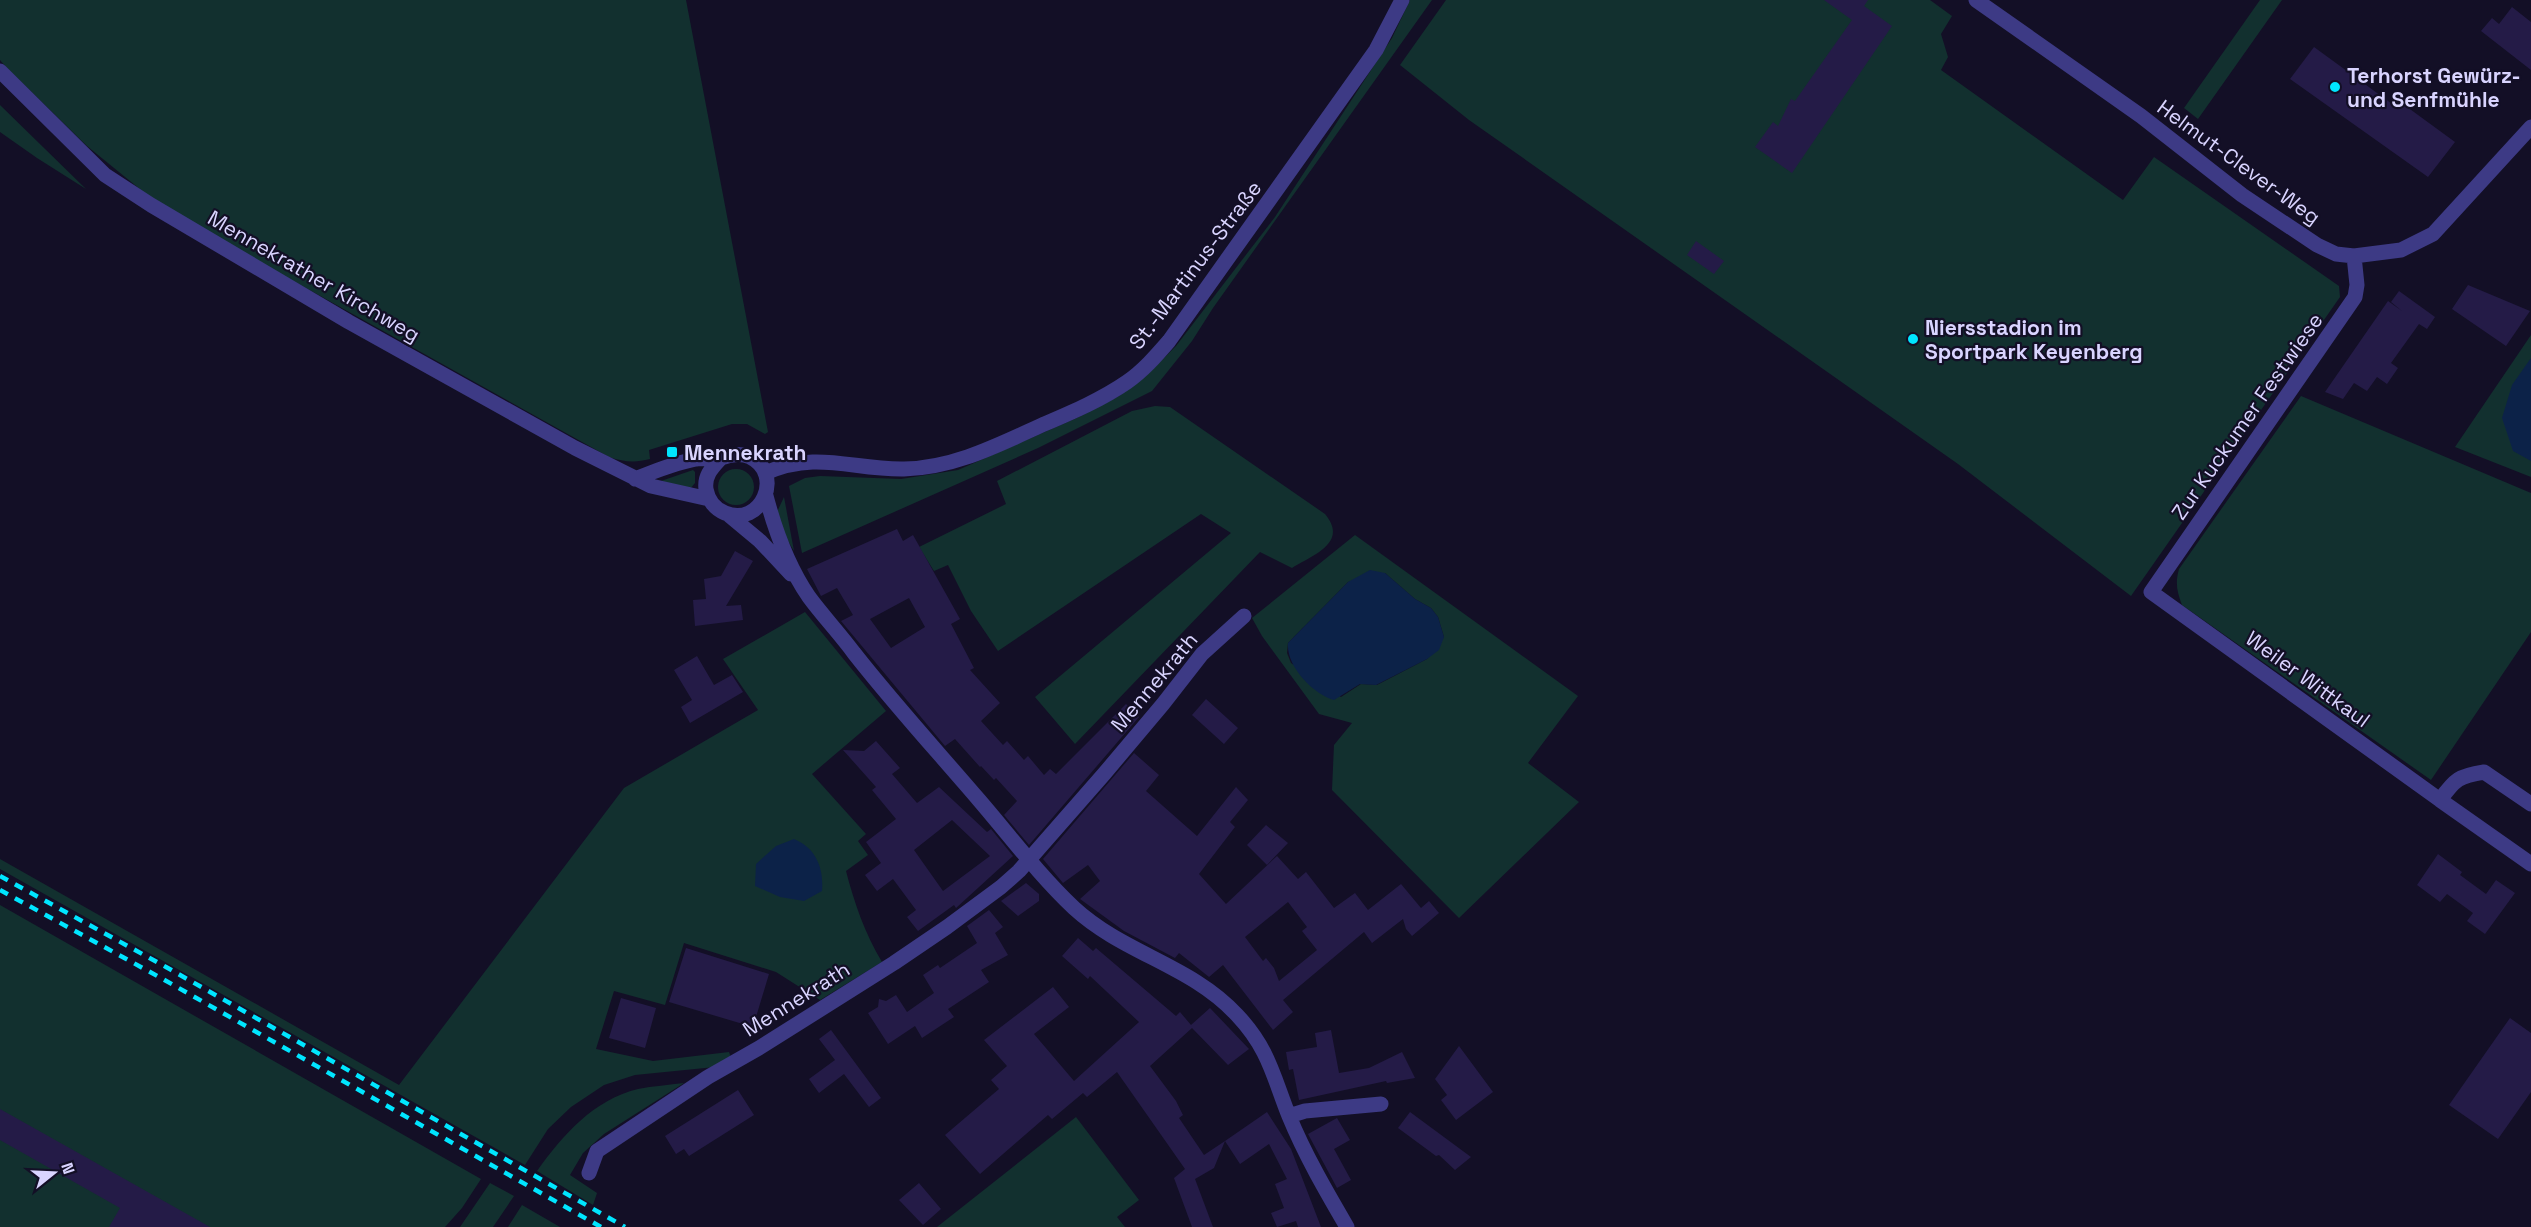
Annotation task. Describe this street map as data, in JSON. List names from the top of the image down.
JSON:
{
  "streets": {
    "street": [
      "Helmut-Clever-Weg",
      "St.-Martinus-Straße",
      "Mennekrather Kirchweg",
      "Zur Kuckumer Festwiese",
      "Weiler Wittkaul",
      "Mennekrath"
    ]
  },
  "crossings": [
    ["Helmut-Clever-Weg", "Zur Kuckumer Festwiese"],
    ["St.-Martinus-Straße", "Mennekrather Kirchweg"],
    ["Zur Kuckumer Festwiese", "Weiler Wittkaul"]
  ],
  "places": {
    "other": ["Terhorst Gewürz- und Senfmühle", "Niersstadion im Sportpark Keyenberg"],
    "transit": ["Mennekrath"]
  },
  "north": "right"
}
